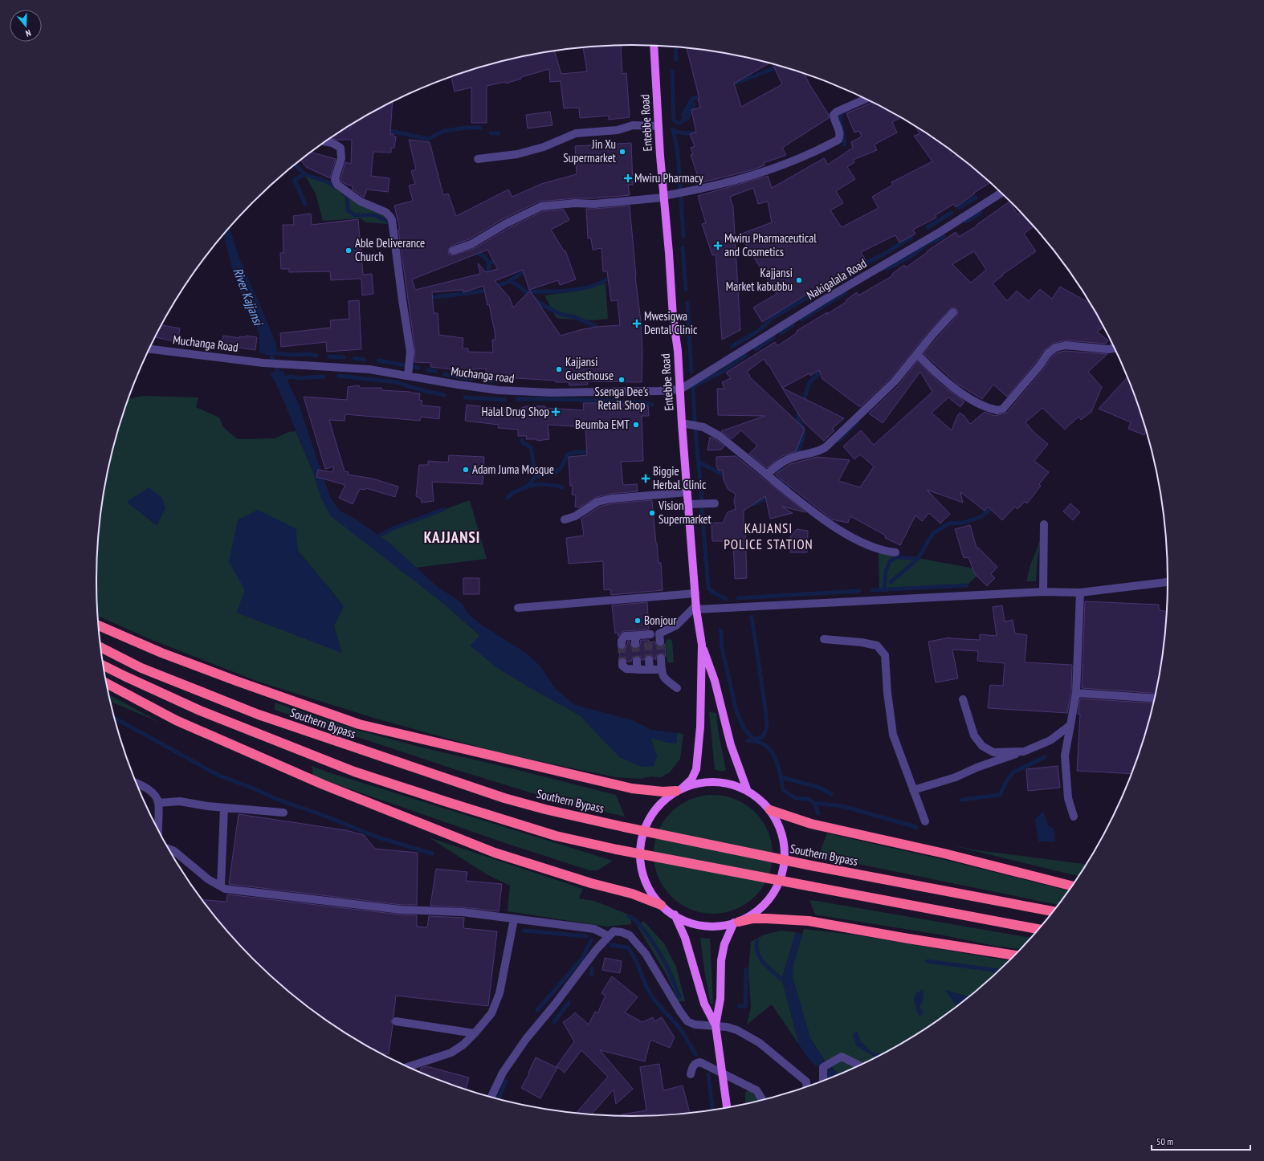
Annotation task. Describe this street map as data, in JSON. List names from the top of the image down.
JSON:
{
  "streets": {
    "highway": ["Southern Bypass"],
    "main road": ["Entebbe Road"],
    "street": ["Nakigalala Road", "Muchanga Road", "Muchanga road"]
  },
  "crossings": [
    ["Entebbe Road", "Nakigalala Road"],
    ["Entebbe Road", "Muchanga road"],
    ["Nakigalala Road", "Muchanga road"],
    ["Muchanga Road", "Muchanga road"]
  ],
  "districts": ["KAJJANSI POLICE STATION", "KAJJANSI"],
  "water": ["River Kajjansi"],
  "places": {
    "other": [
      "Jin Xu Supermarket",
      "Able Deliverance Church",
      "Kajjansi Market kabubbu",
      "Kajjansi Guesthouse",
      "Ssenga Dee's Retail Shop",
      "Beumba EMT",
      "Adam Juma Mosque",
      "Vision Supermarket",
      "Bonjour"
    ],
    "health": [
      "Mwiru Pharmacy",
      "Mwiru Pharmaceutical and Cosmetics",
      "Mwesigwa Dental Clinic",
      "Halal Drug Shop",
      "Biggie Herbal Clinic"
    ]
  },
  "scale_bar": "50 m",
  "north": "bottom"
}
